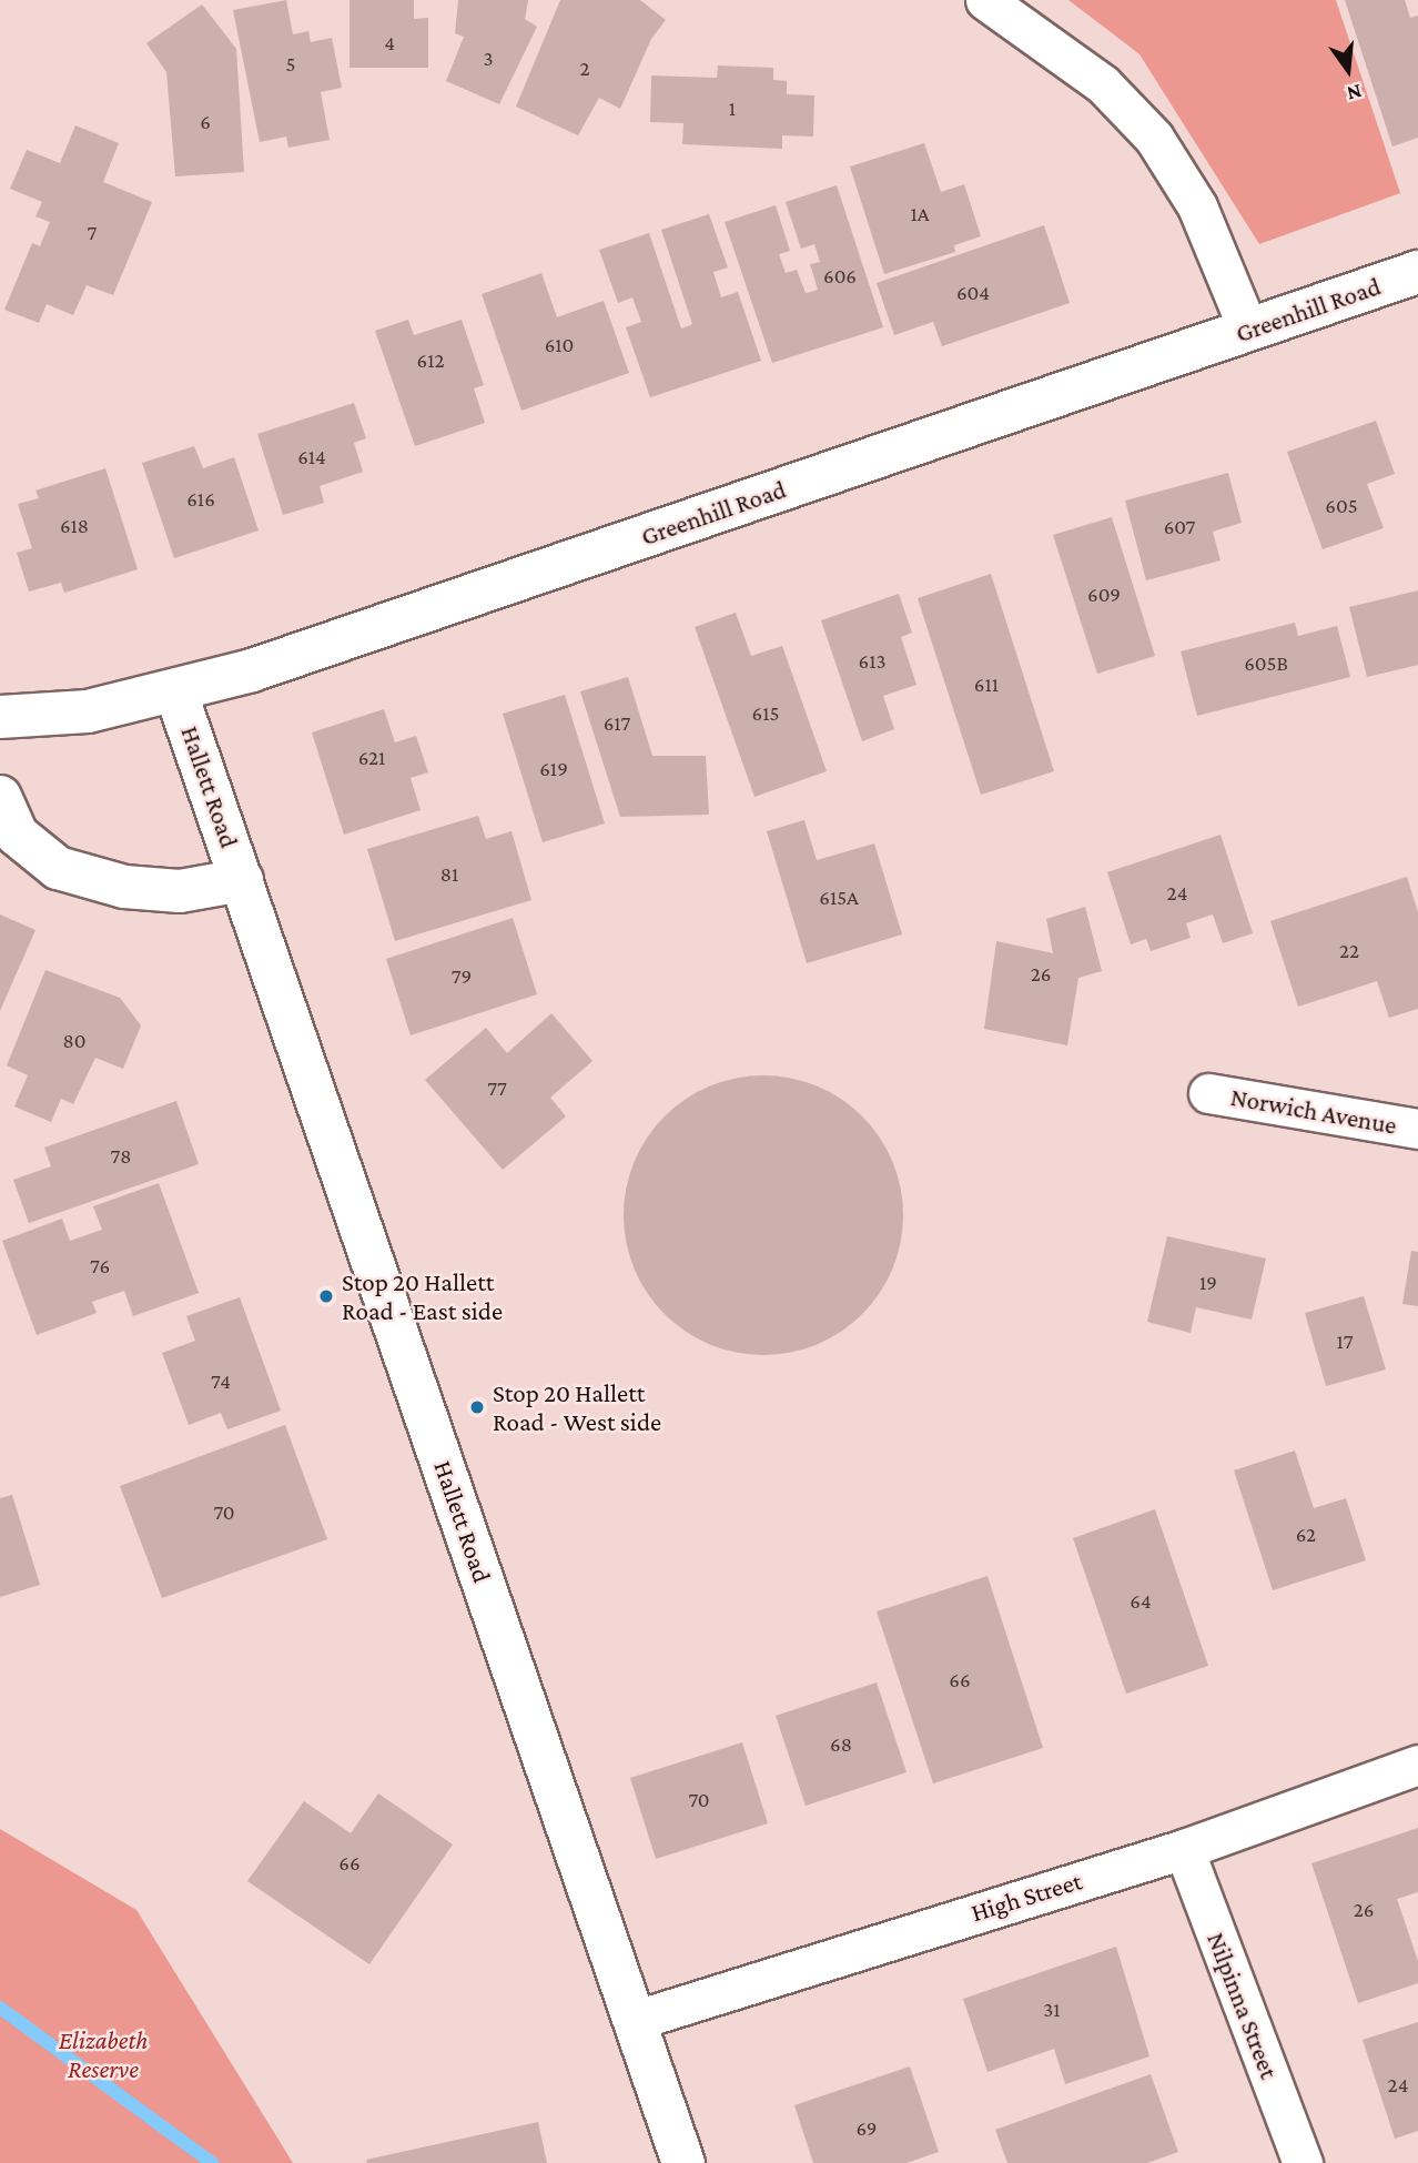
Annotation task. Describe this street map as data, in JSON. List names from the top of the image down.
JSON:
{
  "streets": {
    "main road": ["Greenhill Road", "Hallett Road"],
    "street": ["Norwich Avenue", "High Street", "Nilpinna Street"]
  },
  "crossings": [
    ["Greenhill Road", "Hallett Road"],
    ["Hallett Road", "High Street"],
    ["High Street", "Nilpinna Street"]
  ],
  "parks": ["Elizabeth Reserve"],
  "places": ["Stop 20 Hallett Road - East side", "Stop 20 Hallett Road - West side"],
  "house_numbers": [
    "4",
    "3",
    "5",
    "2",
    "1",
    "6",
    "1A",
    "7",
    "606",
    "604",
    "610",
    "612",
    "614",
    "616",
    "605",
    "618",
    "607",
    "609",
    "613",
    "605B",
    "611",
    "615",
    "617",
    "621",
    "619",
    "81",
    "24",
    "615A",
    "22",
    "26",
    "79",
    "80",
    "77",
    "78",
    "76",
    "19",
    "17",
    "74",
    "70",
    "62",
    "64",
    "66",
    "68",
    "70",
    "66",
    "26",
    "31",
    "24",
    "69"
  ],
  "north": "bottom"
}
